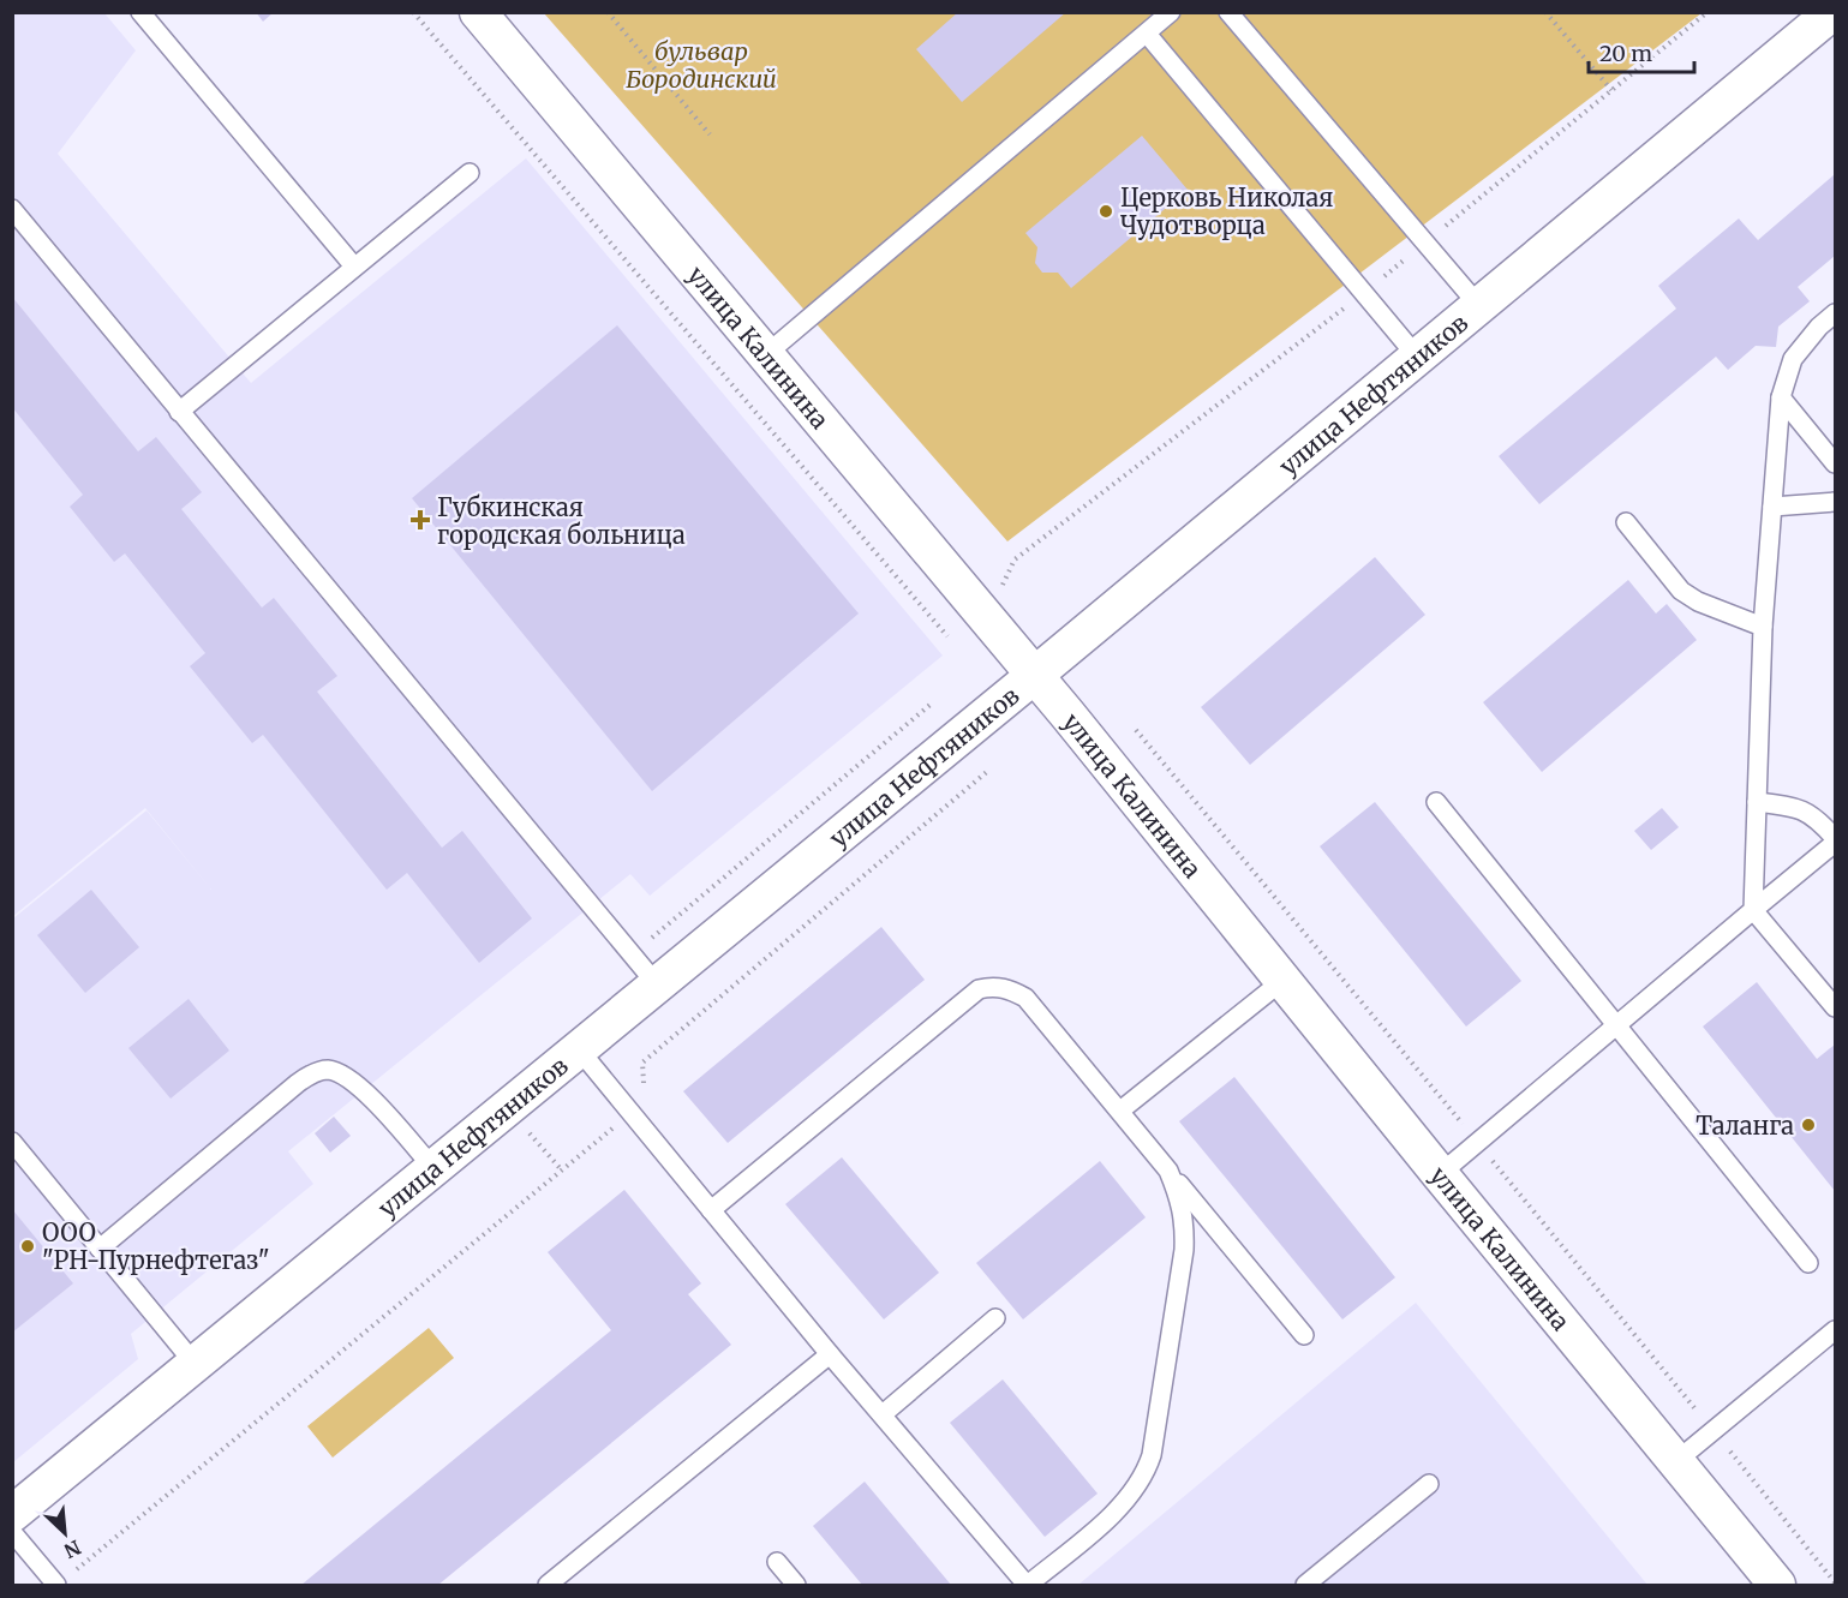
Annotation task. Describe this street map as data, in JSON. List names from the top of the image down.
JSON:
{
  "streets": {
    "street": ["улица Калинина", "улица Нефтяников"]
  },
  "crossings": [
    ["улица Калинина", "улица Нефтяников"]
  ],
  "parks": ["бульвар Бородинский"],
  "places": {
    "other": ["Церковь Николая Чудотворца", "Таланга", "ООО \"РН-Пурнефтегаз\""],
    "health": ["Губкинская городская больница"]
  },
  "scale_bar": "20 m",
  "north": "bottom right"
}
